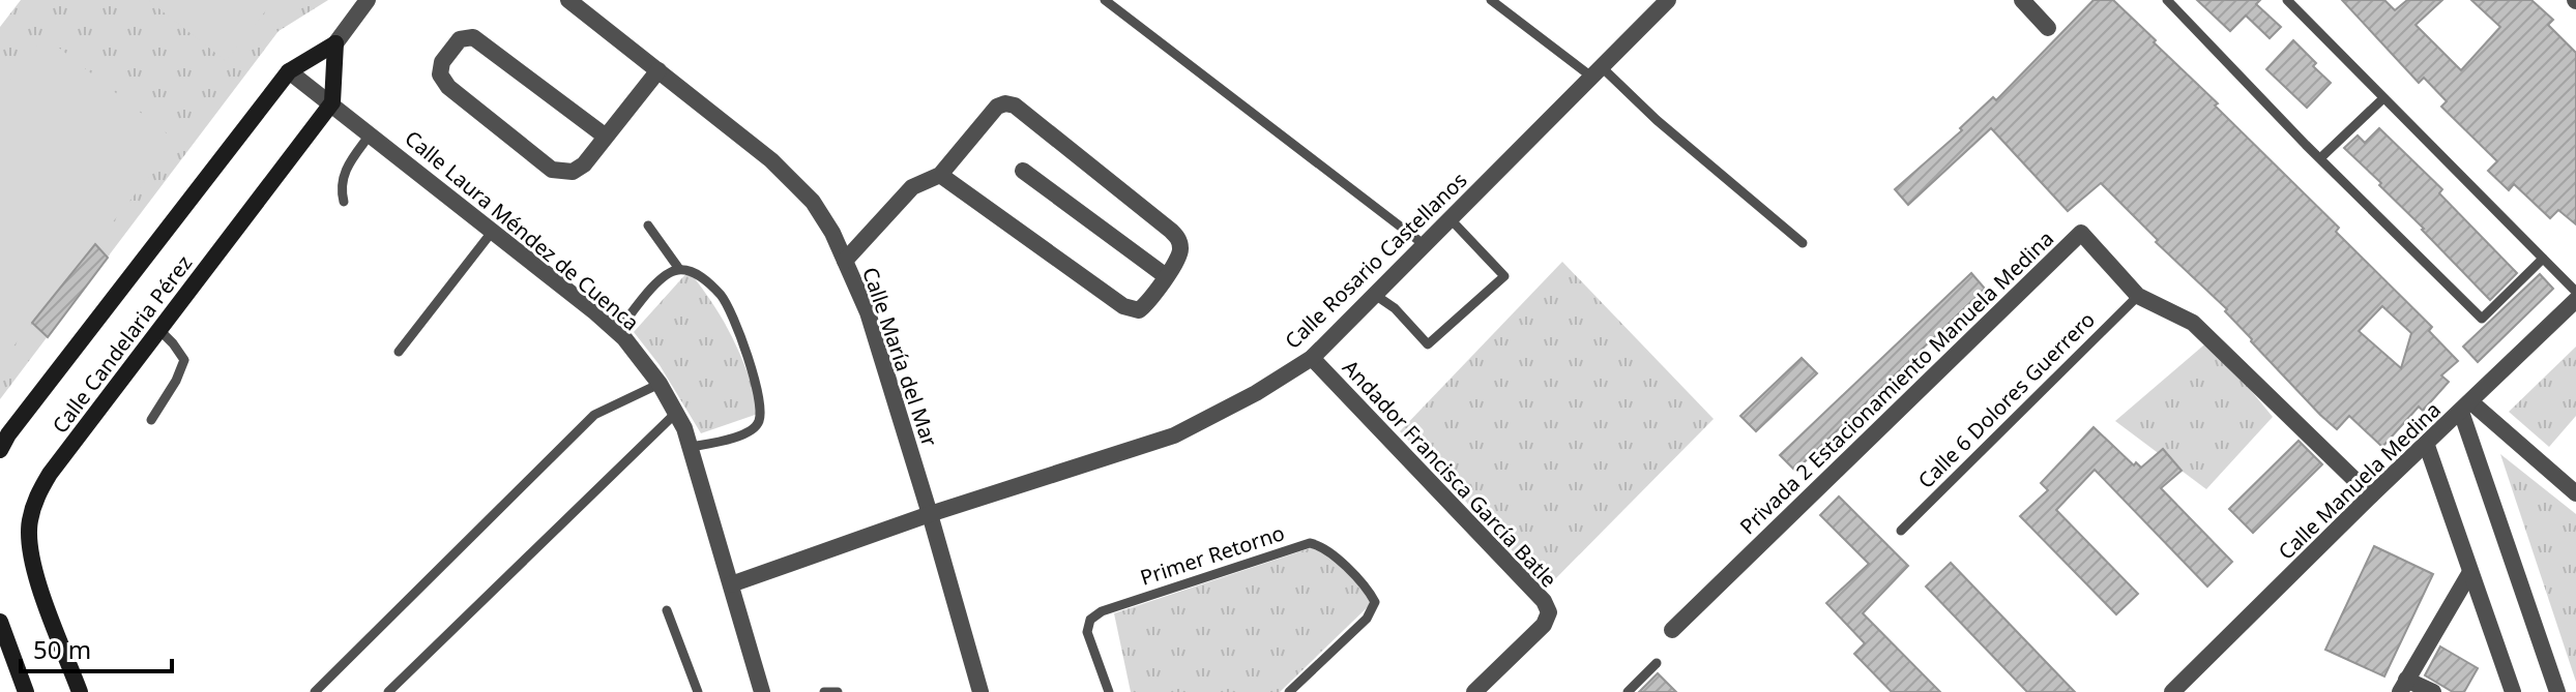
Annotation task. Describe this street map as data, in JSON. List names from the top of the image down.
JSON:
{
  "streets": {
    "main road": ["Calle Candelaria Pérez"],
    "street": [
      "Calle Laura Méndez de Cuenca",
      "Calle Rosario Castellanos",
      "Calle María del Mar",
      "Privada 2 Estacionamiento Manuela Medina",
      "Andador Francisca García Batle",
      "Calle Manuela Medina"
    ],
    "lane": ["Calle 6 Dolores Guerrero", "Primer Retorno"]
  },
  "crossings": [
    ["Calle Laura Méndez de Cuenca", "Calle Rosario Castellanos"],
    ["Calle Laura Méndez de Cuenca", "Calle Candelaria Pérez"],
    ["Calle Rosario Castellanos", "Calle María del Mar"],
    ["Calle Rosario Castellanos", "Andador Francisca García Batle"],
    ["Privada 2 Estacionamiento Manuela Medina", "Calle 6 Dolores Guerrero"],
    ["Privada 2 Estacionamiento Manuela Medina", "Calle Manuela Medina"]
  ],
  "scale_bar": "50 m"
}
